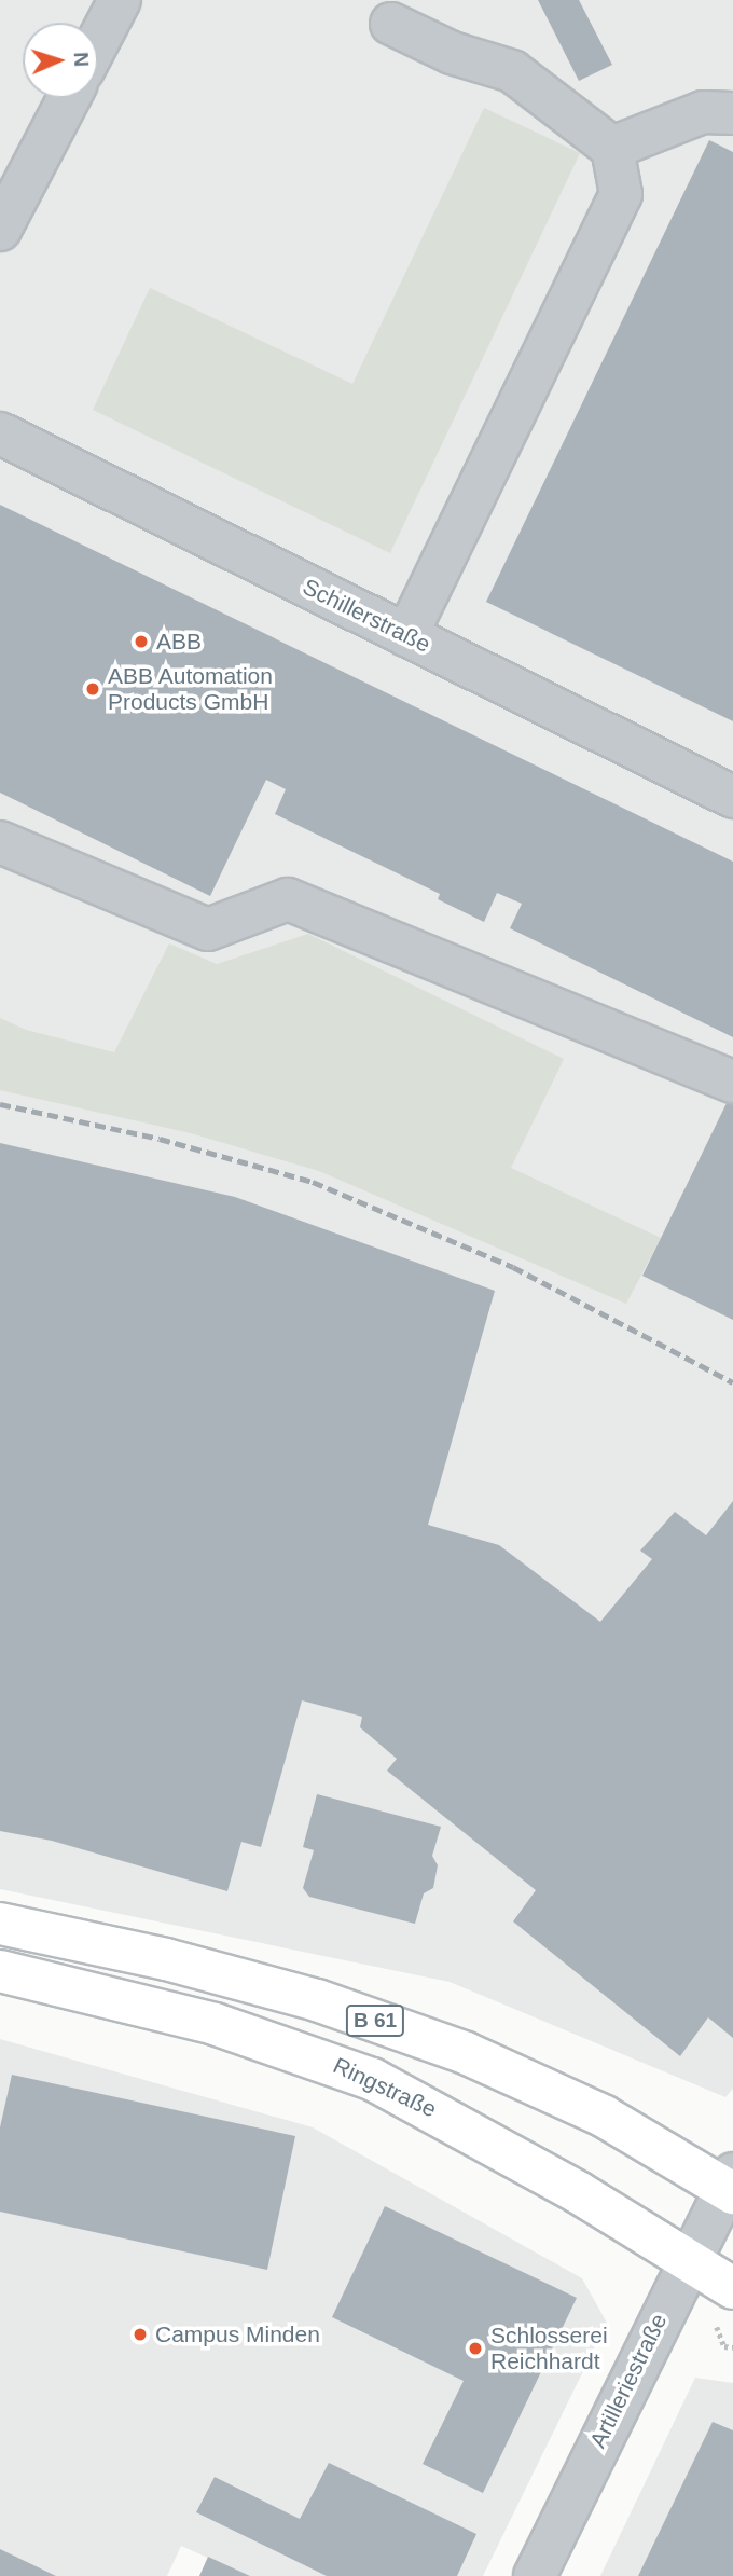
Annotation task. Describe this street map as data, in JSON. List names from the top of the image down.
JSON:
{
  "streets": {
    "main road": ["B 61", "Ringstraße"],
    "street": ["Schillerstraße", "Artilleriestraße"]
  },
  "crossings": [
    ["B 61", "Artilleriestraße"],
    ["Ringstraße", "Artilleriestraße"]
  ],
  "places": [
    "ABB",
    "ABB Automation Products GmbH",
    "Campus Minden",
    "Schlosserei Reichhardt"
  ],
  "north": "right"
}
